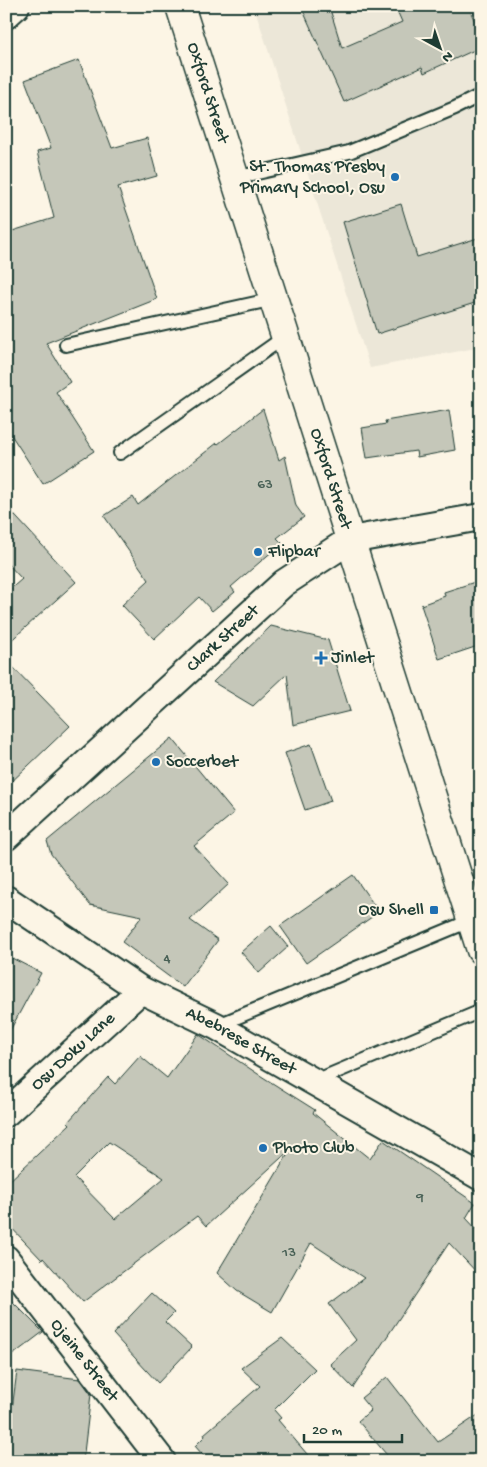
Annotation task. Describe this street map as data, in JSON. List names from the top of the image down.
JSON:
{
  "streets": {
    "main road": ["Oxford Street"],
    "street": [
      "Clark Street",
      "Abebrese Street",
      "Osu Doku Lane",
      "Ojeine Street"
    ]
  },
  "crossings": [
    ["Oxford Street", "Clark Street"],
    ["Abebrese Street", "Osu Doku Lane"]
  ],
  "places": {
    "other": [
      "St. Thomas Presby Primary School, Osu",
      "Flipbar",
      "Soccerbet",
      "Photo Club"
    ],
    "health": ["Jinlet"],
    "transit": ["Osu Shell"]
  },
  "house_numbers": [
    "63",
    "4",
    "9",
    "13"
  ],
  "scale_bar": "20 m",
  "north": "bottom right"
}
